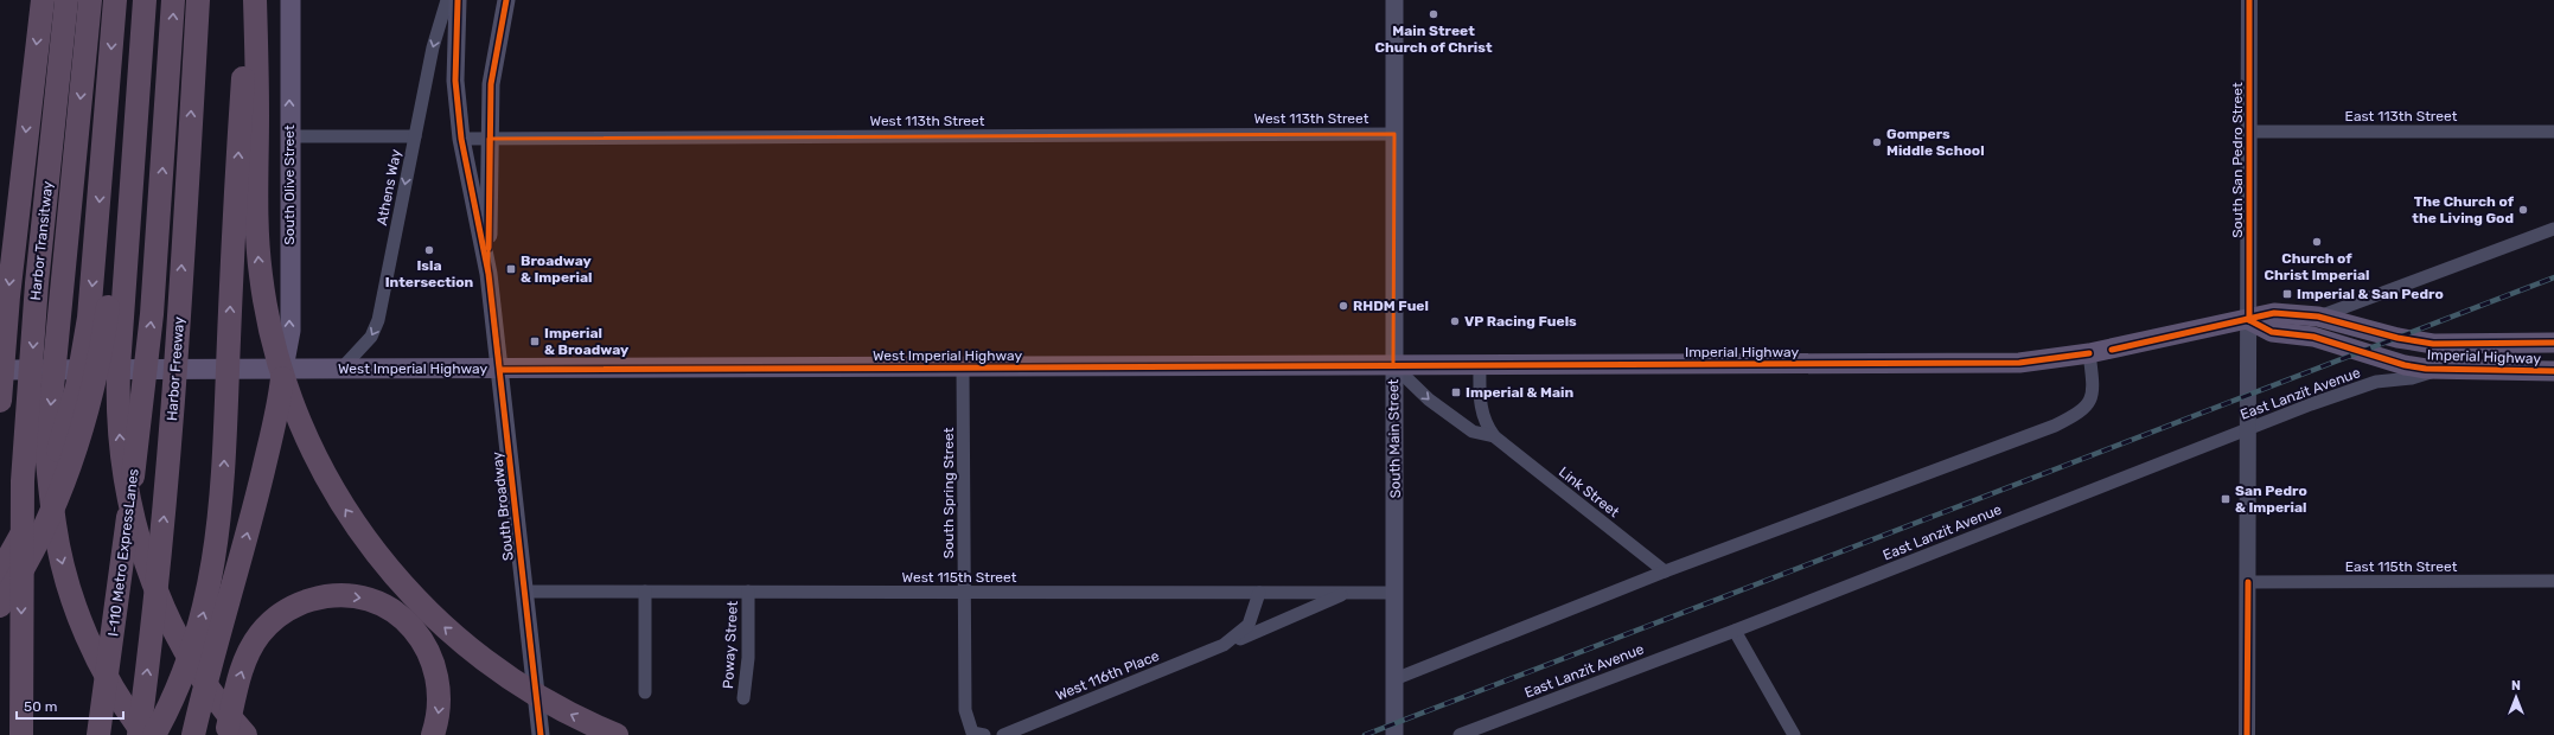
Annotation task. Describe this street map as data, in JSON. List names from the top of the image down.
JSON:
{
  "streets": {
    "highway": ["Harbor Transitway", "Harbor Freeway", "I-110 Metro ExpressLanes"],
    "main road": [
      "South Olive Street",
      "Imperial Highway",
      "West Imperial Highway",
      "South Main Street",
      "South Broadway"
    ],
    "street": [
      "East 113th Street",
      "West 113th Street",
      "South San Pedro Street",
      "Athens Way",
      "East Lanzit Avenue",
      "Link Street",
      "South Spring Street",
      "East 115th Street",
      "West 115th Street",
      "Poway Street",
      "West 116th Place"
    ]
  },
  "crossings": [
    ["East 113th Street", "South San Pedro Street"],
    ["West 113th Street", "South Main Street"],
    ["West 113th Street", "South Broadway"],
    ["South San Pedro Street", "Imperial Highway"],
    ["South San Pedro Street", "East Lanzit Avenue"],
    ["South San Pedro Street", "East 115th Street"],
    ["South Olive Street", "West Imperial Highway"],
    ["Athens Way", "West Imperial Highway"],
    ["Imperial Highway", "West Imperial Highway"],
    ["Imperial Highway", "East Lanzit Avenue"],
    ["Imperial Highway", "South Main Street"],
    ["Imperial Highway", "Link Street"],
    ["West Imperial Highway", "South Main Street"],
    ["West Imperial Highway", "Link Street"],
    ["West Imperial Highway", "South Spring Street"],
    ["West Imperial Highway", "South Broadway"],
    ["South Main Street", "Link Street"],
    ["South Main Street", "West 115th Street"],
    ["South Spring Street", "West 115th Street"],
    ["South Broadway", "West 115th Street"],
    ["West 115th Street", "Poway Street"],
    ["West 115th Street", "West 116th Place"]
  ],
  "one_way": ["South Olive Street", "Athens Way"],
  "places": {
    "other": [
      "Main Street Church of Christ",
      "Gompers Middle School",
      "The Church of the Living God",
      "Church of Christ Imperial",
      "Isla Intersection",
      "RHDM Fuel",
      "VP Racing Fuels"
    ],
    "transit": [
      "Broadway & Imperial",
      "Imperial & San Pedro",
      "Imperial & Broadway",
      "Imperial & Main",
      "San Pedro & Imperial"
    ]
  },
  "scale_bar": "50 m",
  "north": "top"
}
